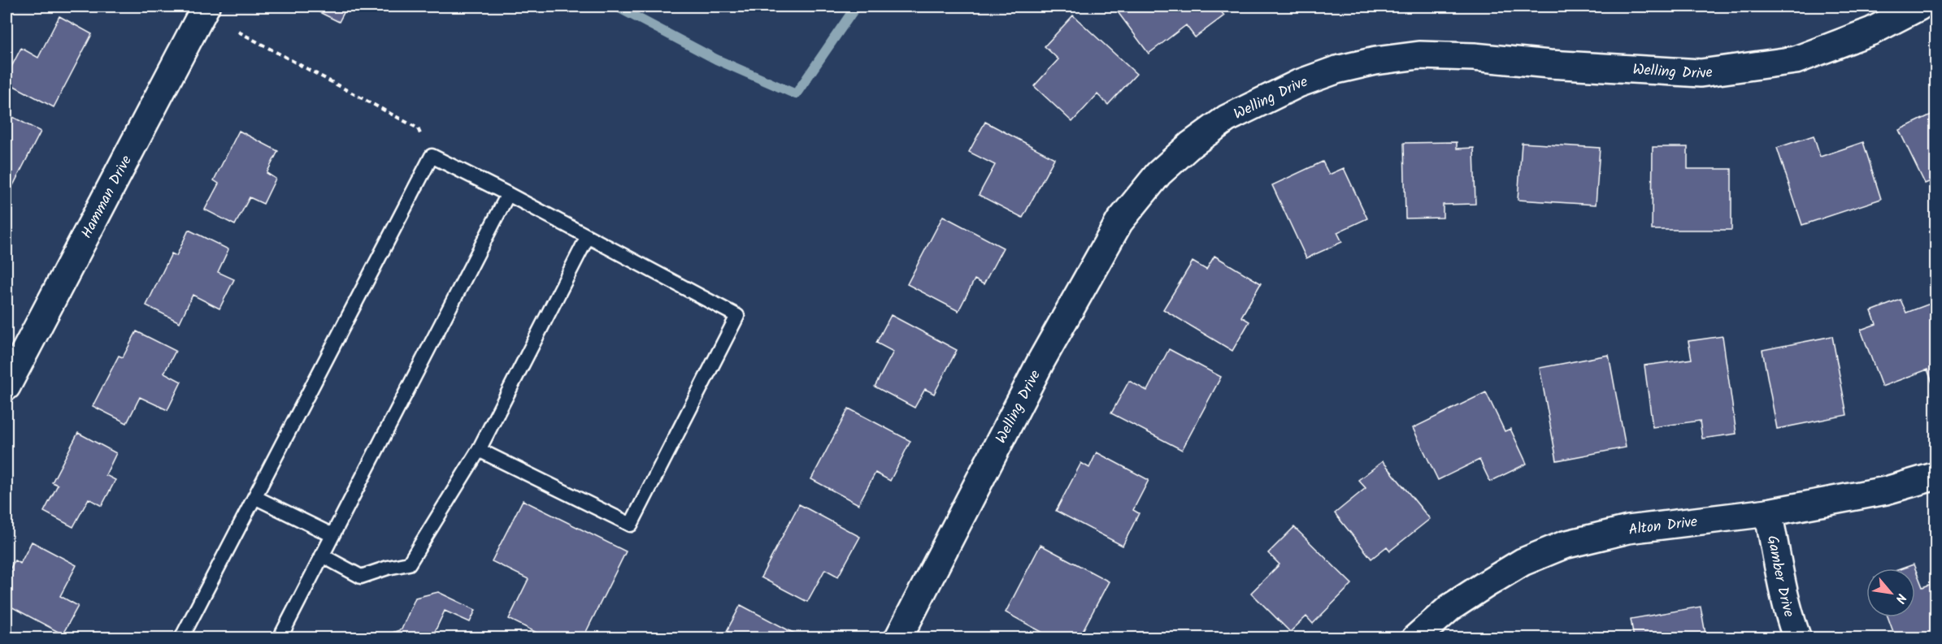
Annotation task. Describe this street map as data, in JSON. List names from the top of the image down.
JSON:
{
  "streets": {
    "street": [
      "Welling Drive",
      "Hamman Drive",
      "Alton Drive",
      "Gamber Drive"
    ]
  },
  "crossings": [
    ["Alton Drive", "Gamber Drive"]
  ],
  "north": "bottom right"
}
